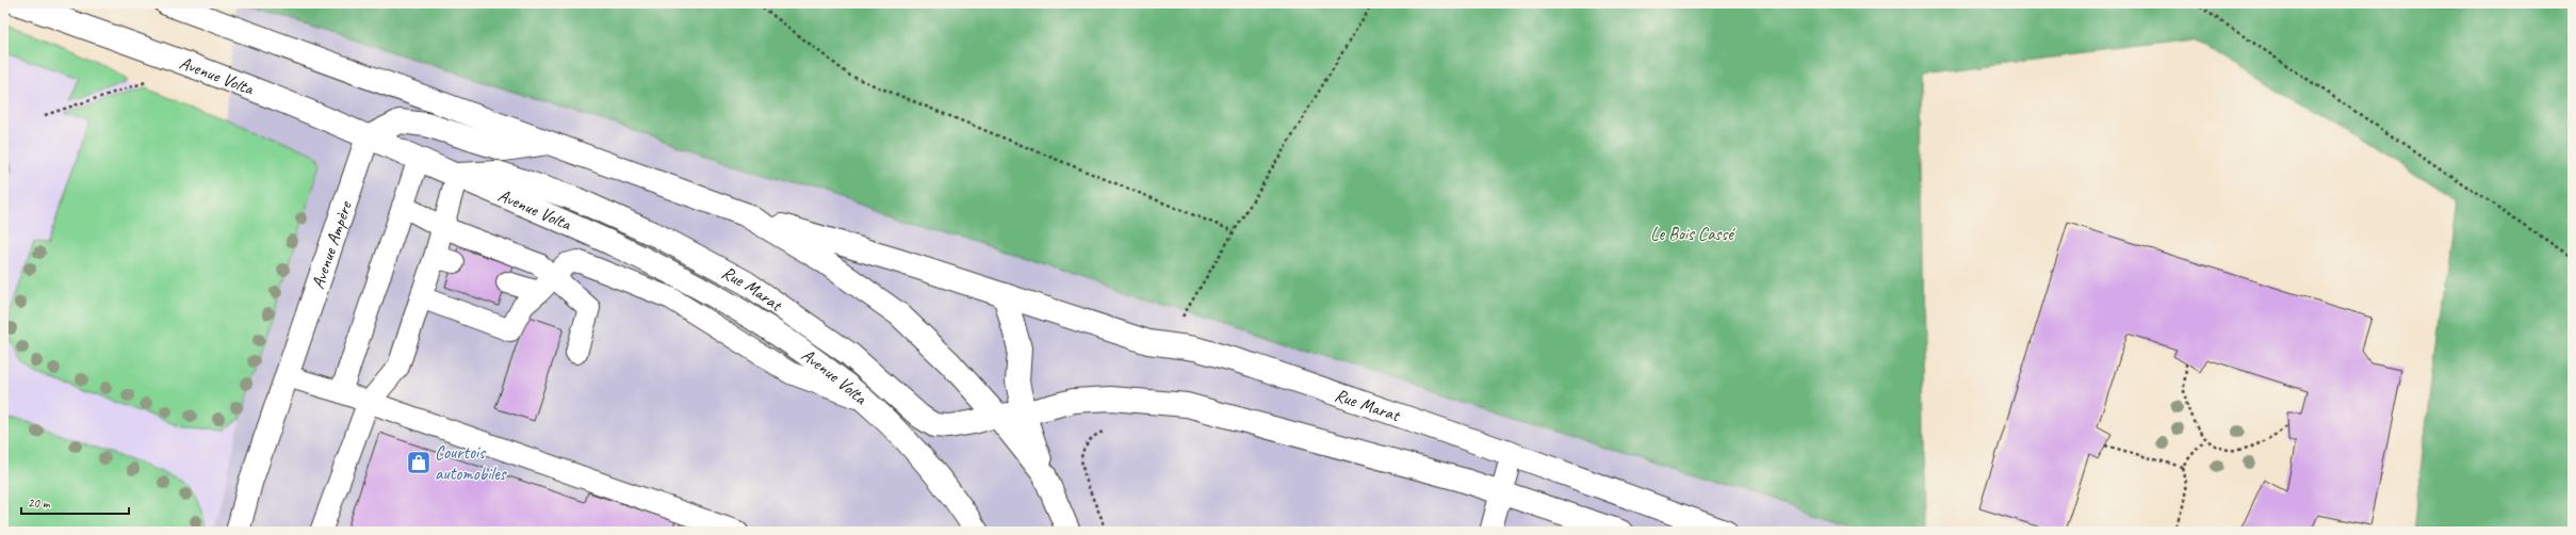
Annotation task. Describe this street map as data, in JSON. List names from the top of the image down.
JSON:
{
  "streets": {
    "main road": ["Avenue Volta", "Avenue Ampère", "Rue Marat"]
  },
  "crossings": [
    ["Avenue Volta", "Avenue Ampère"],
    ["Avenue Volta", "Rue Marat"]
  ],
  "parks": ["Le Bois Cassé"],
  "places": {
    "shop": ["Courtois automobiles"]
  },
  "scale_bar": "20 m"
}
